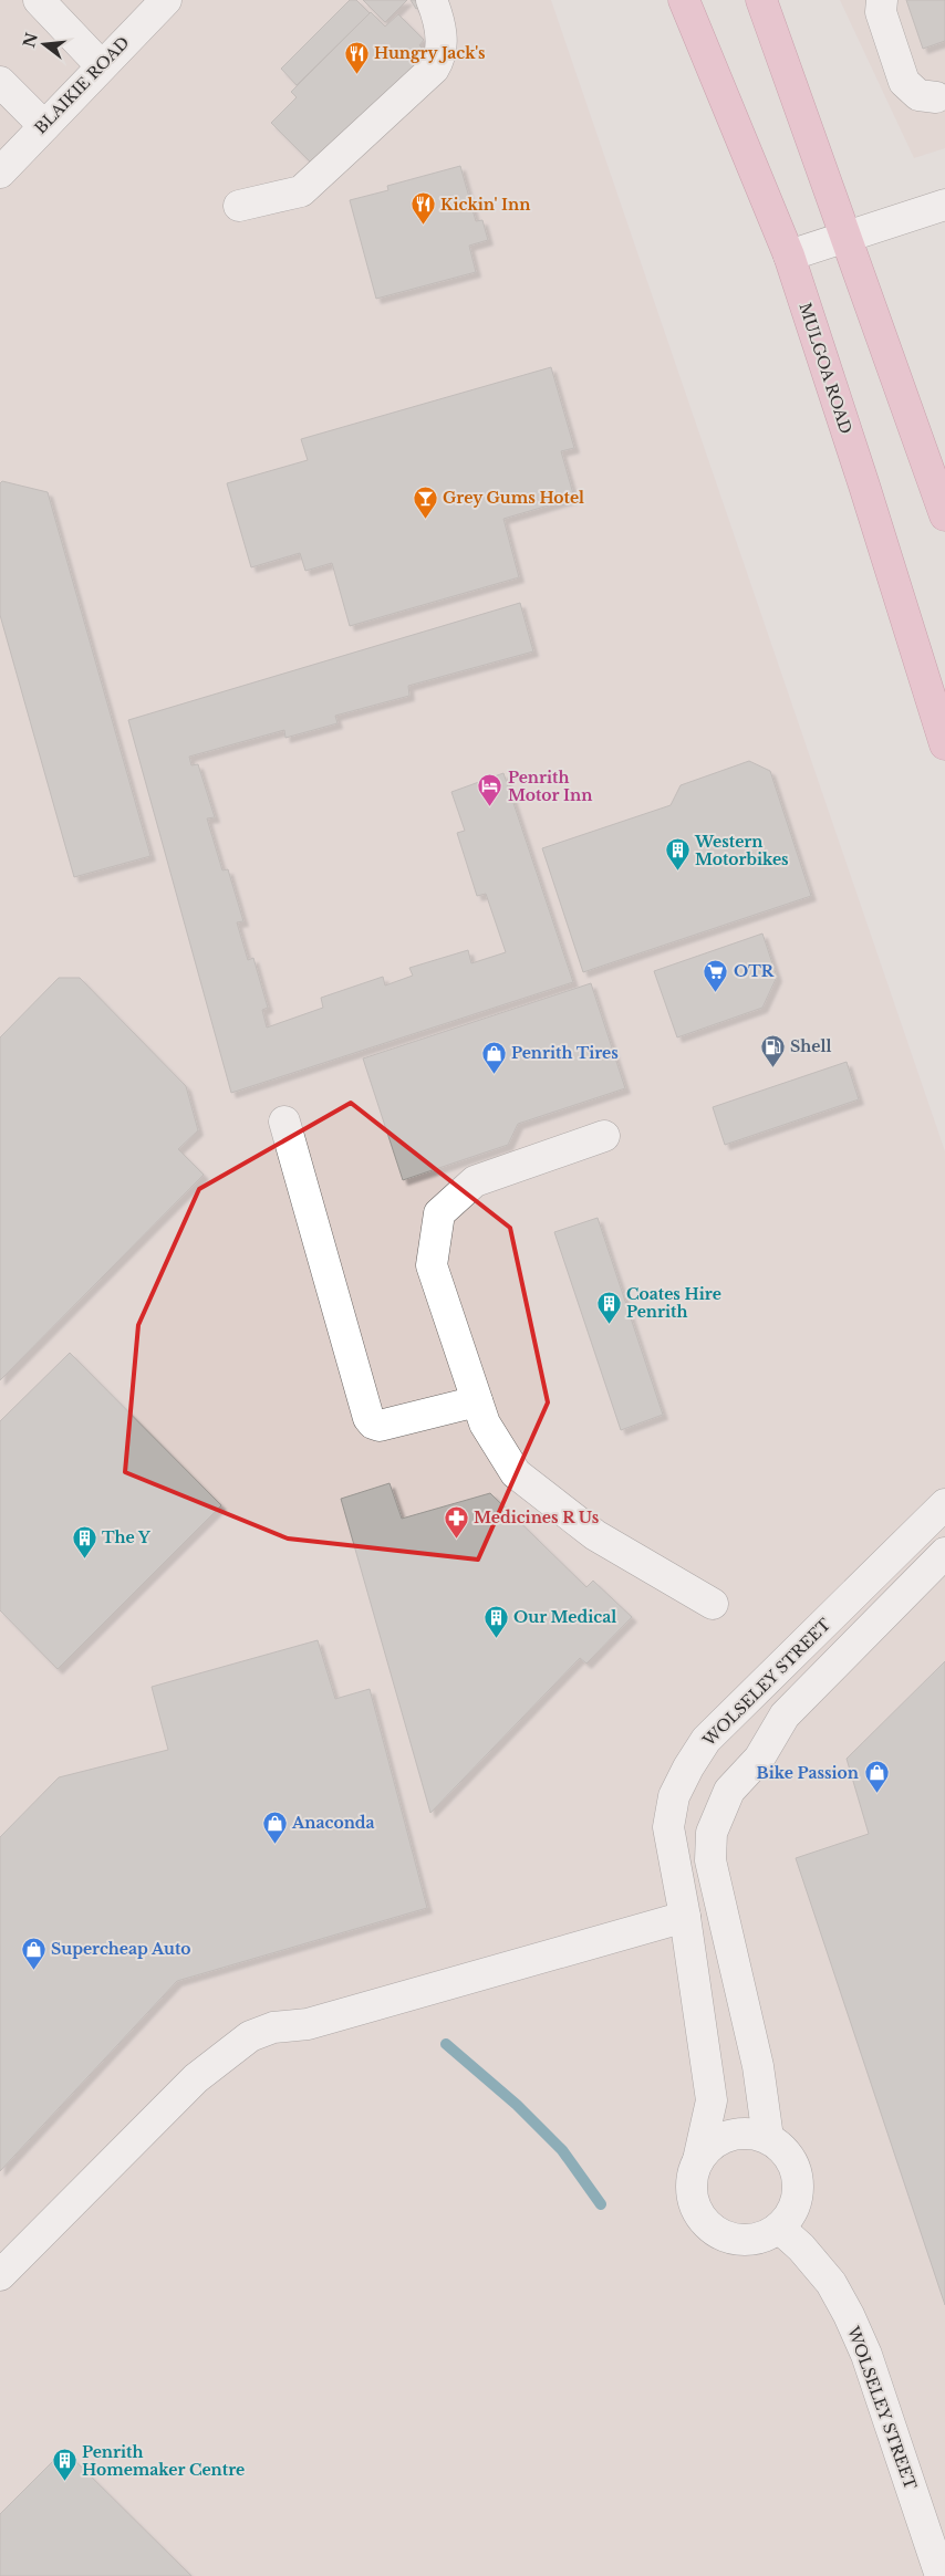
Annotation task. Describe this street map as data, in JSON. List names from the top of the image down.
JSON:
{
  "streets": {
    "main road": ["MULGOA ROAD"],
    "street": ["BLAIKIE ROAD", "WOLSELEY STREET"]
  },
  "places": {
    "restaurant": ["Hungry Jack's", "Kickin' Inn"],
    "bar": ["Grey Gums Hotel"],
    "hotel": ["Penrith Motor Inn"],
    "building": [
      "Western Motorbikes",
      "Coates Hire Penrith",
      "The Y",
      "Our Medical",
      "Penrith Homemaker Centre"
    ],
    "supermarket": ["OTR"],
    "fuel station": ["Shell"],
    "shop": [
      "Penrith Tires",
      "Bike Passion",
      "Anaconda",
      "Supercheap Auto"
    ],
    "pharmacy": ["Medicines R Us"]
  },
  "north": "left"
}
